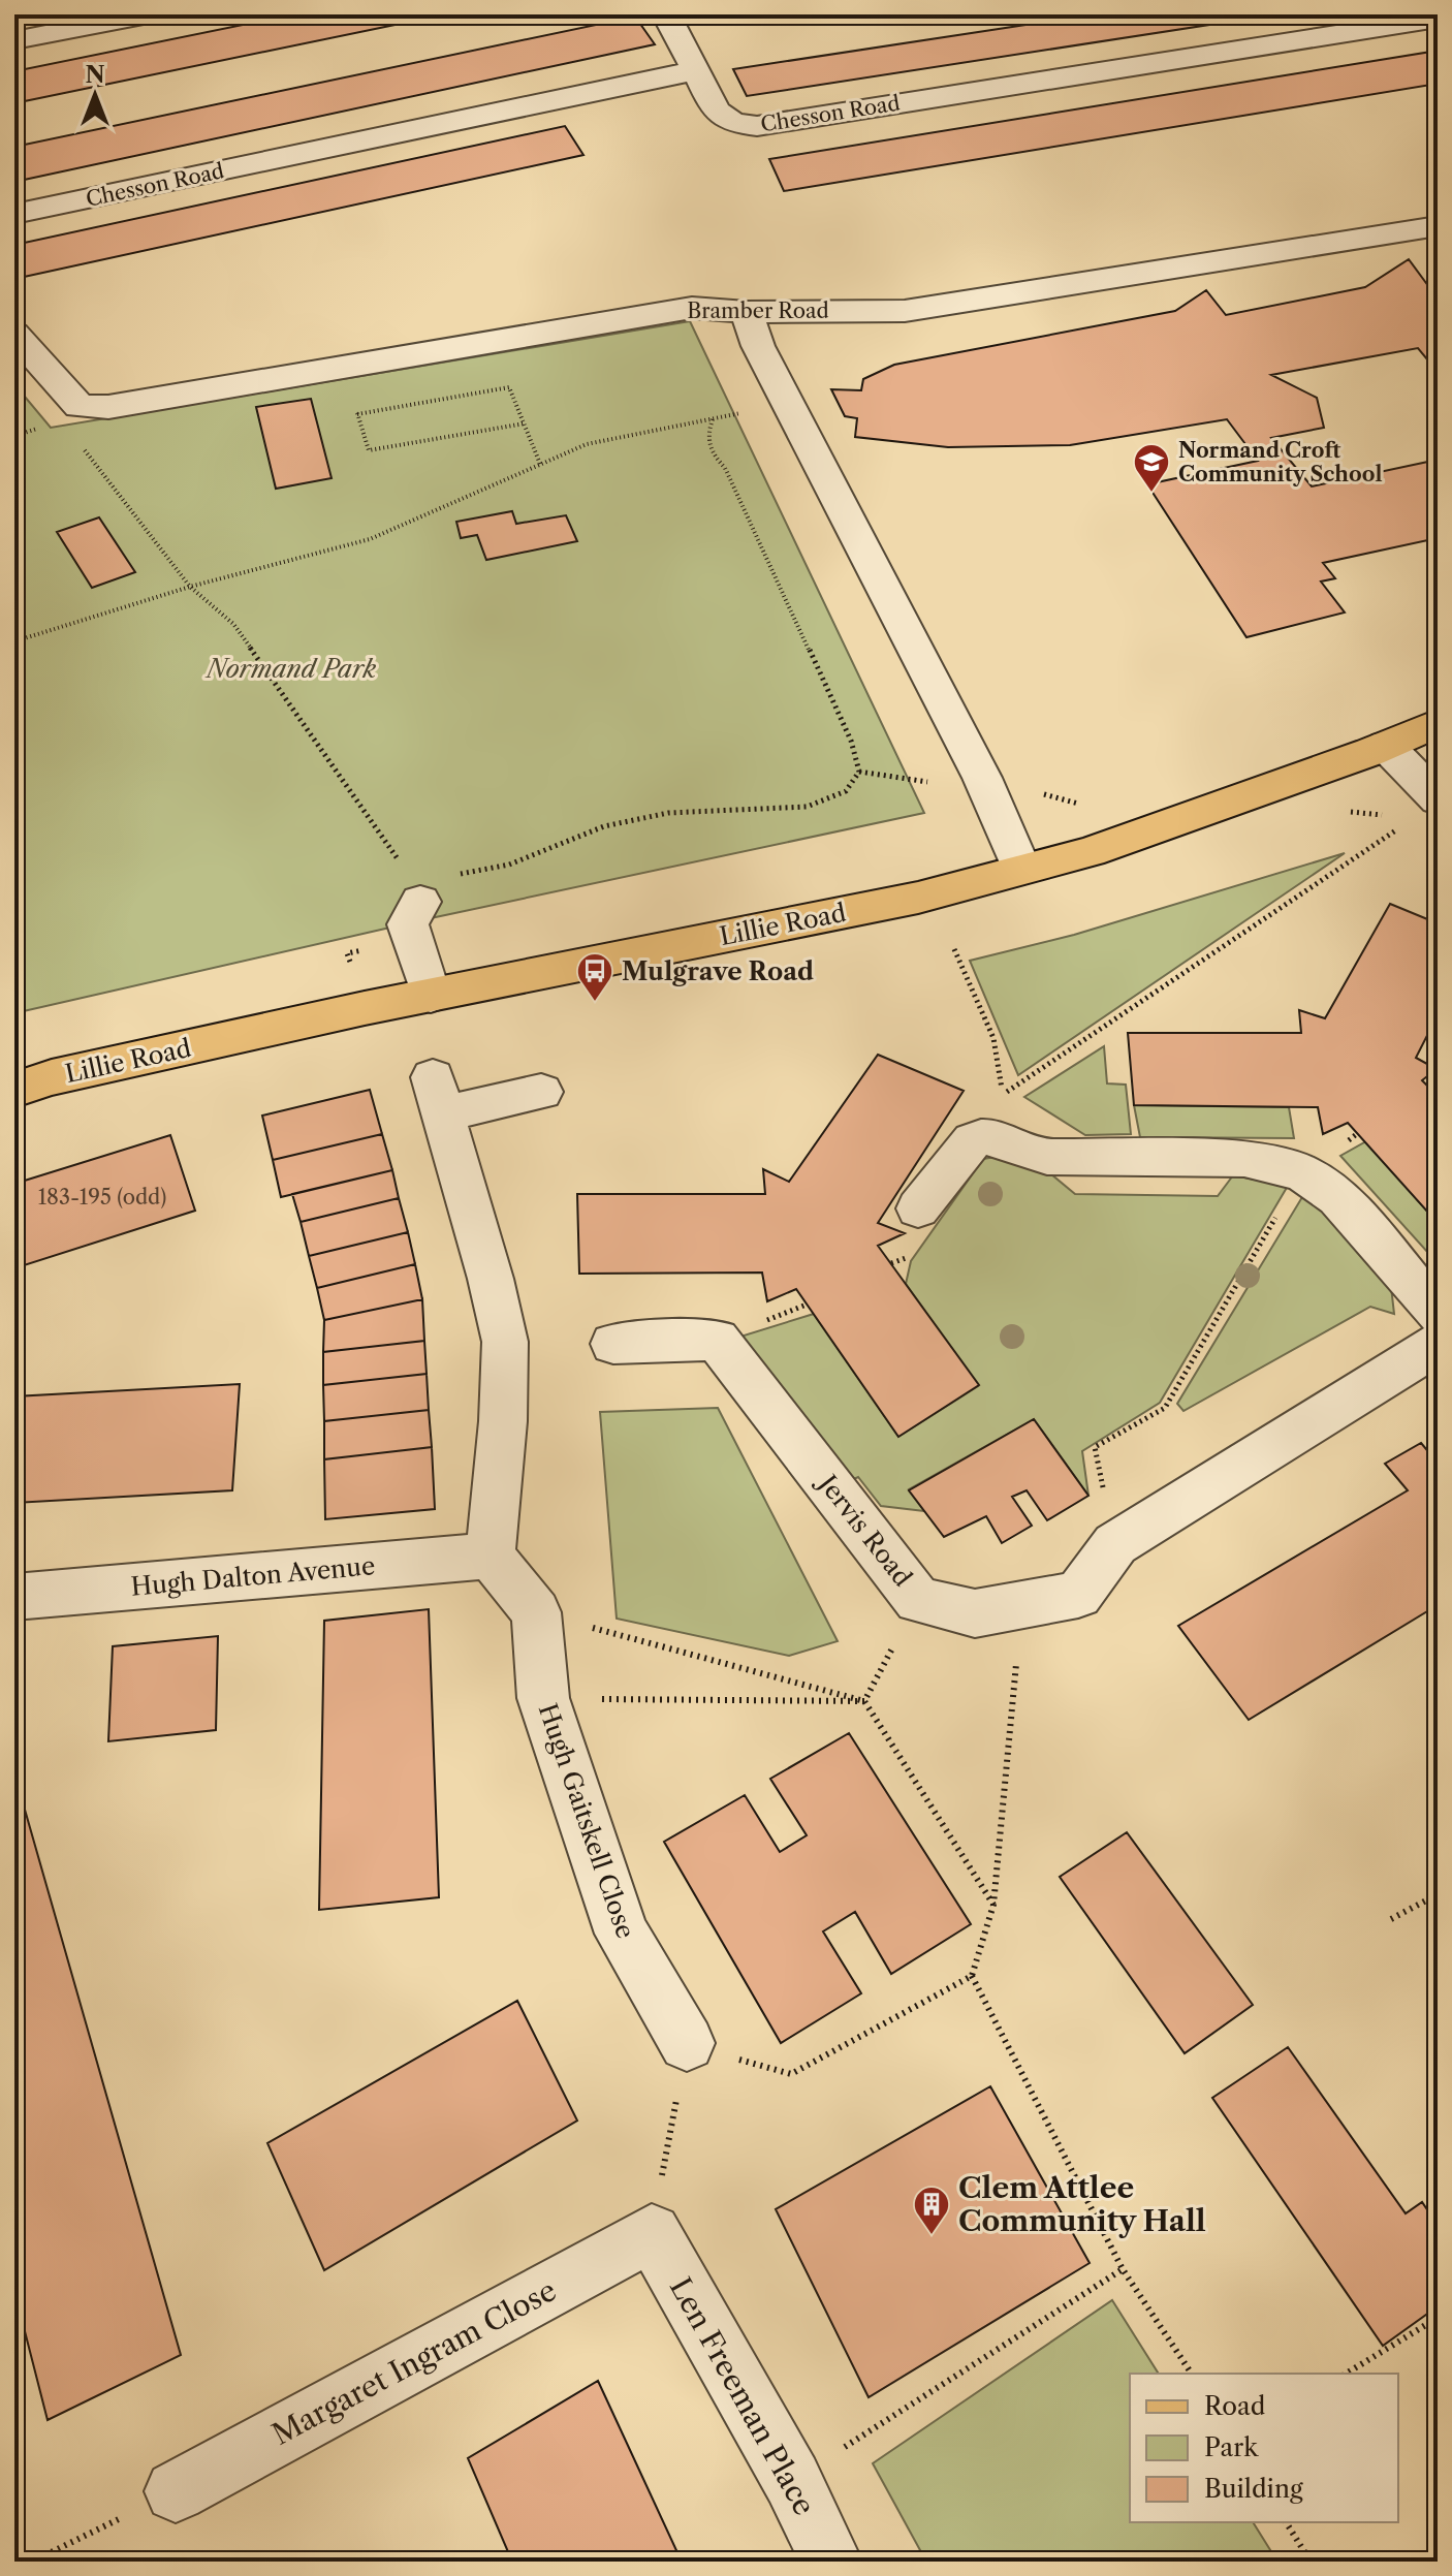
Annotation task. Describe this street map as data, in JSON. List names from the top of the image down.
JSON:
{
  "streets": {
    "main road": ["Lillie Road"],
    "street": [
      "Chesson Road",
      "Bramber Road",
      "Jervis Road",
      "Hugh Dalton Avenue",
      "Hugh Gaitskell Close",
      "Margaret Ingram Close",
      "Len Freeman Place"
    ]
  },
  "crossings": [
    ["Hugh Dalton Avenue", "Hugh Gaitskell Close"],
    ["Margaret Ingram Close", "Len Freeman Place"]
  ],
  "parks": ["Normand Park"],
  "places": {
    "school or university": ["Normand Croft Community School"],
    "bus stop": ["Mulgrave Road"],
    "building": ["Clem Attlee Community Hall"]
  },
  "house_numbers": ["183-195 (odd)"],
  "legend": ["Road", "Park", "Building"],
  "north": "top"
}
